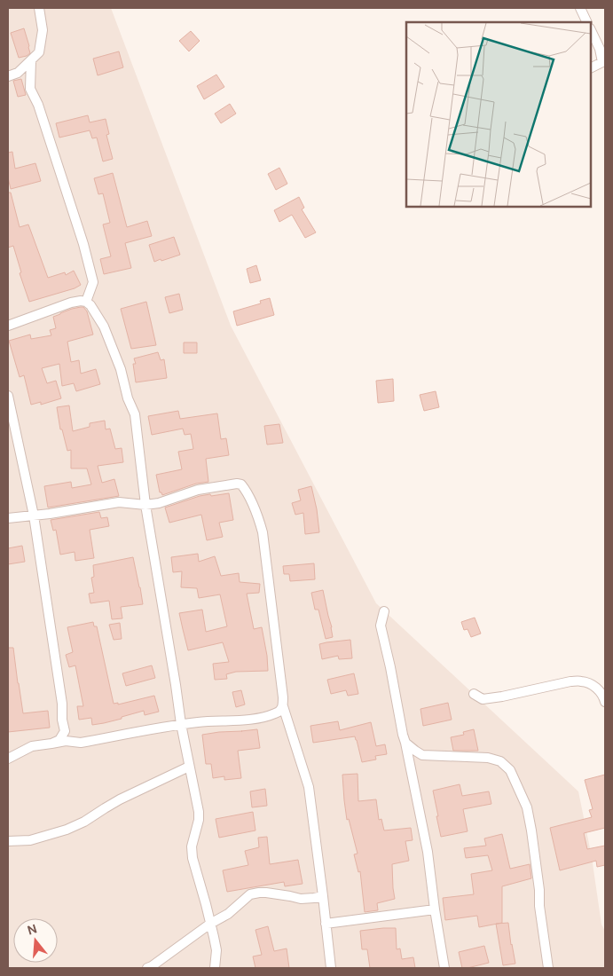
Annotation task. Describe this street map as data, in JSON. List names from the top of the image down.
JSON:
{
  "north": "top"
}
